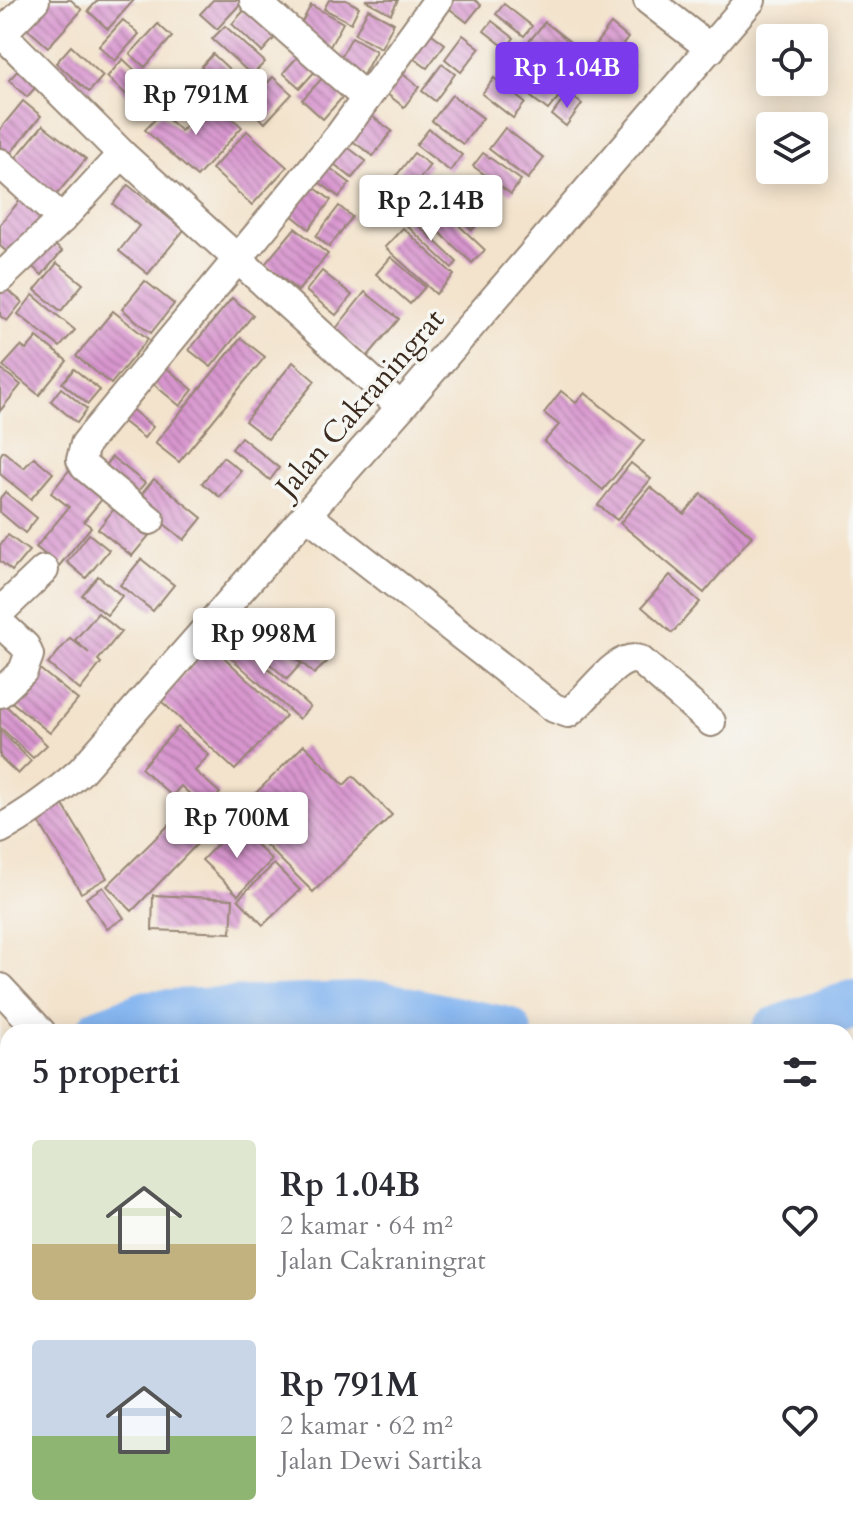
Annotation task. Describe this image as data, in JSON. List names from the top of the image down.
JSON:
{
  "streets": {
    "street": ["Jalan Cakraningrat"]
  },
  "page": {
    "price": [
      "Rp 1.04B",
      "Rp 791M",
      "Rp 2.14B",
      "Rp 998M",
      "Rp 700M"
    ],
    "heading": "5 properti",
    "list": [
      {
        "name": "Rp 1.04B",
        "note": "2 kamar · 64 m² · Jalan Cakraningrat"
      },
      {
        "name": "Rp 791M",
        "note": "2 kamar · 62 m² · Jalan Dewi Sartika"
      }
    ]
  }
}
